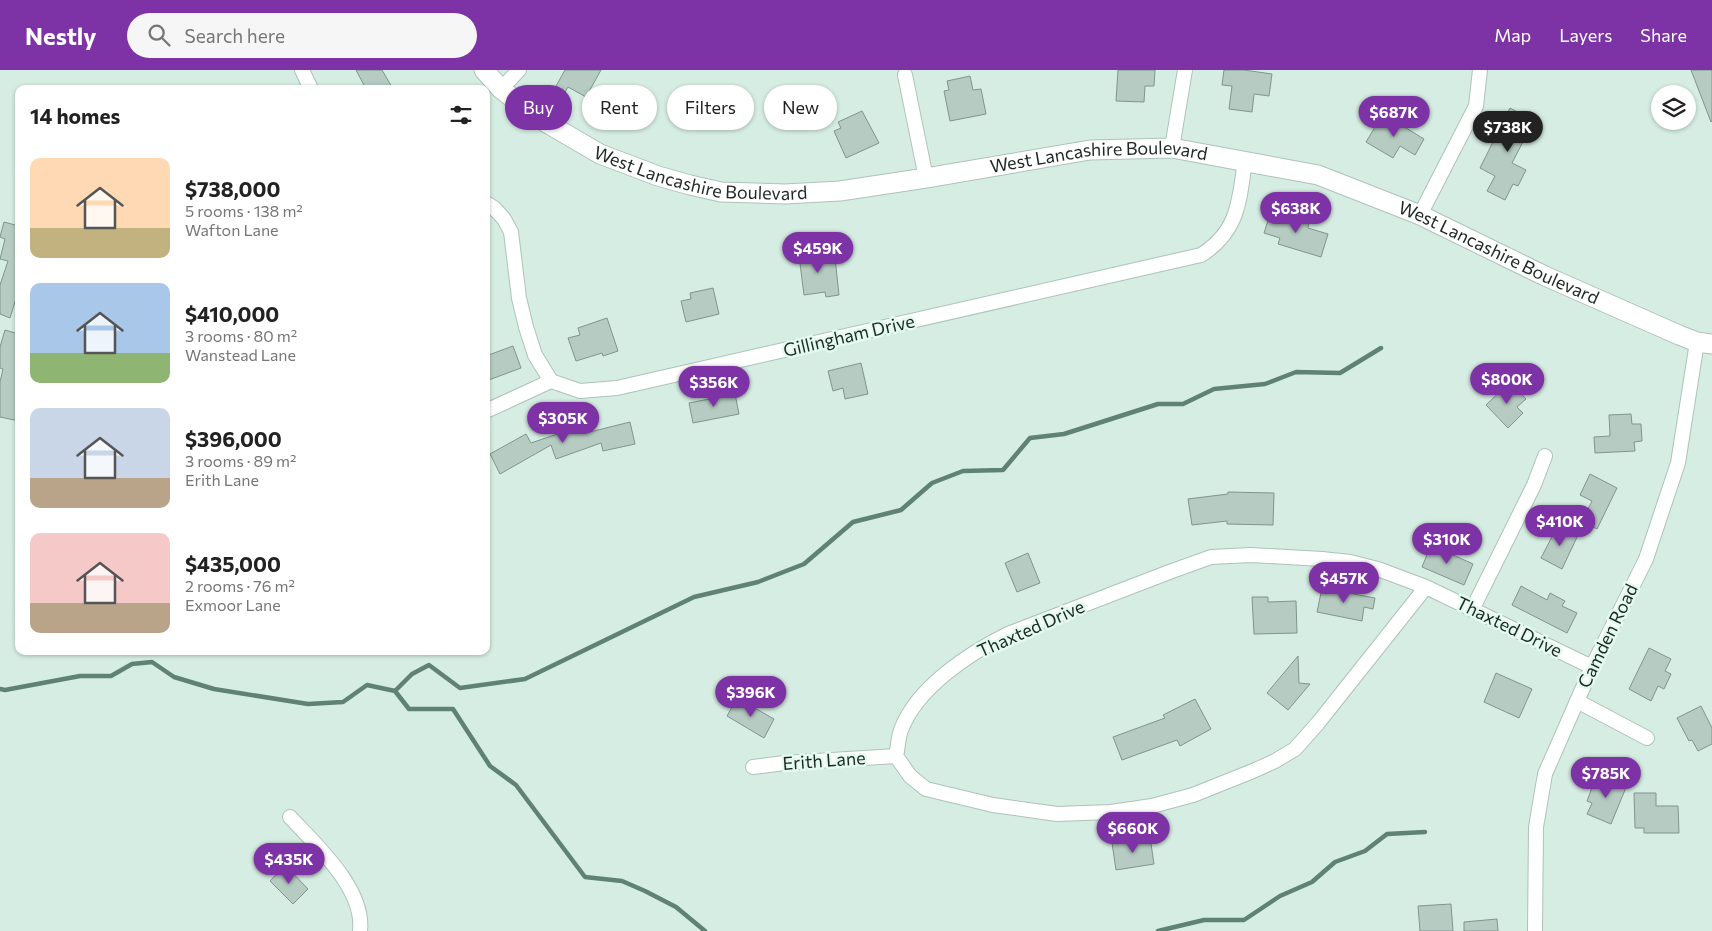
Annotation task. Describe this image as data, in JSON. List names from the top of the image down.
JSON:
{
  "streets": {
    "main road": ["West Lancashire Boulevard"],
    "street": [
      "Gillingham Drive",
      "Thaxted Drive",
      "Camden Road",
      "Erith Lane"
    ]
  },
  "crossings": [
    ["West Lancashire Boulevard", "Gillingham Drive"],
    ["West Lancashire Boulevard", "Camden Road"],
    ["Thaxted Drive", "Camden Road"],
    ["Thaxted Drive", "Erith Lane"]
  ],
  "page": {
    "header": "Nestly",
    "search": "Search here",
    "nav": ["Map", "Layers", "Share"],
    "chip": [
      "Buy",
      "Rent",
      "Filters",
      "New"
    ],
    "heading": "14 homes",
    "price": [
      "$687K",
      "$738K",
      "$638K",
      "$459K",
      "$800K",
      "$356K",
      "$305K",
      "$410K",
      "$310K",
      "$457K",
      "$396K",
      "$785K",
      "$660K",
      "$435K"
    ],
    "list": [
      {
        "name": "$738,000",
        "note": "5 rooms · 138 m² · Wafton Lane"
      },
      {
        "name": "$410,000",
        "note": "3 rooms · 80 m² · Wanstead Lane"
      },
      {
        "name": "$396,000",
        "note": "3 rooms · 89 m² · Erith Lane"
      },
      {
        "name": "$435,000",
        "note": "2 rooms · 76 m² · Exmoor Lane"
      }
    ]
  }
}
